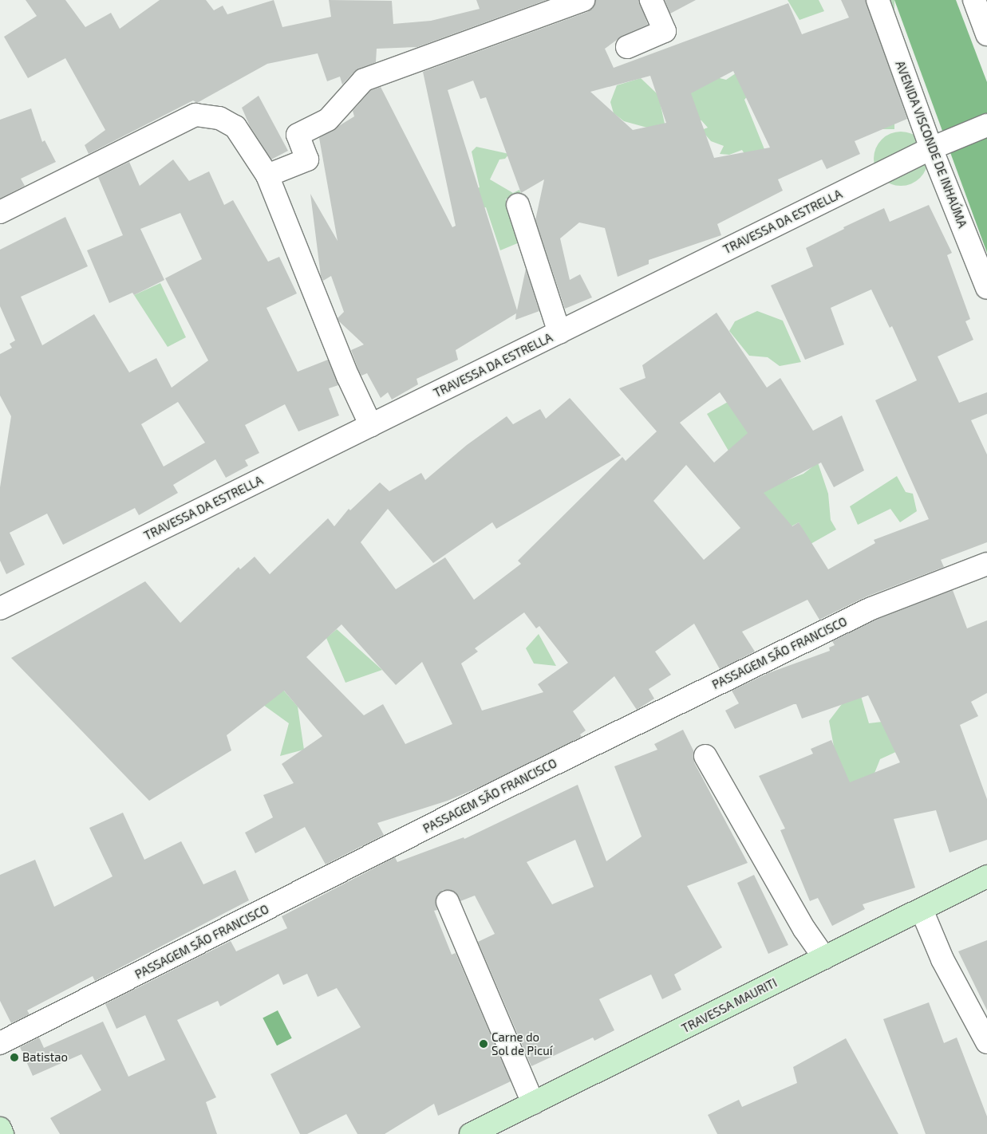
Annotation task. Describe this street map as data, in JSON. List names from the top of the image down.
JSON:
{
  "streets": {
    "main road": ["TRAVESSA MAURITI"],
    "street": ["AVENIDA VISCONDE DE INHAÚMA", "TRAVESSA DA ESTRELLA", "PASSAGEM SÃO FRANCISCO"]
  },
  "crossings": [
    ["AVENIDA VISCONDE DE INHAÚMA", "TRAVESSA DA ESTRELLA"]
  ],
  "places": ["Carne do Sol de Picuí", "Batistao"]
}
